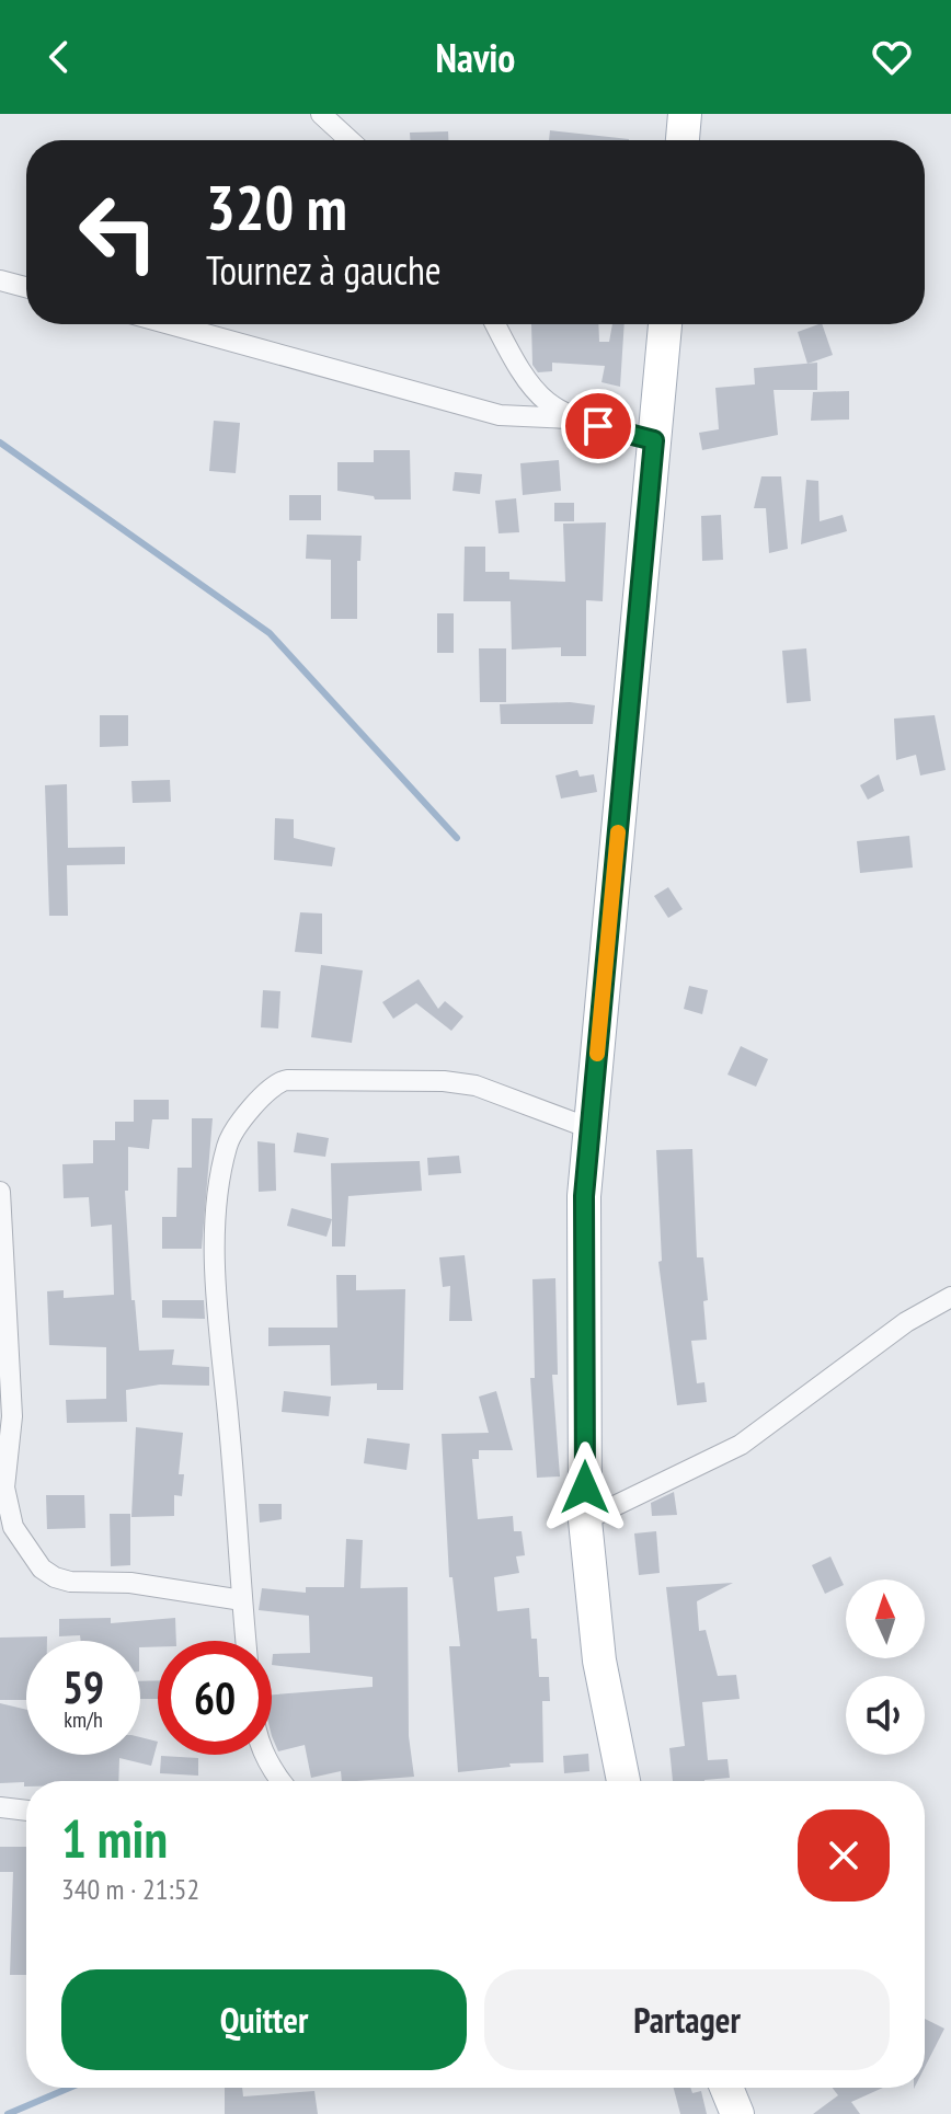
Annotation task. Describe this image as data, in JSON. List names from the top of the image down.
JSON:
{
  "north": "top",
  "page": {
    "header": "Navio",
    "turn": ["320 m", "Tournez à gauche"],
    "speed": "59 km/h",
    "limit": "60",
    "heading": ["1 min", "340 m · 21:52"],
    "buttons": ["Quitter", "Partager"]
  }
}
